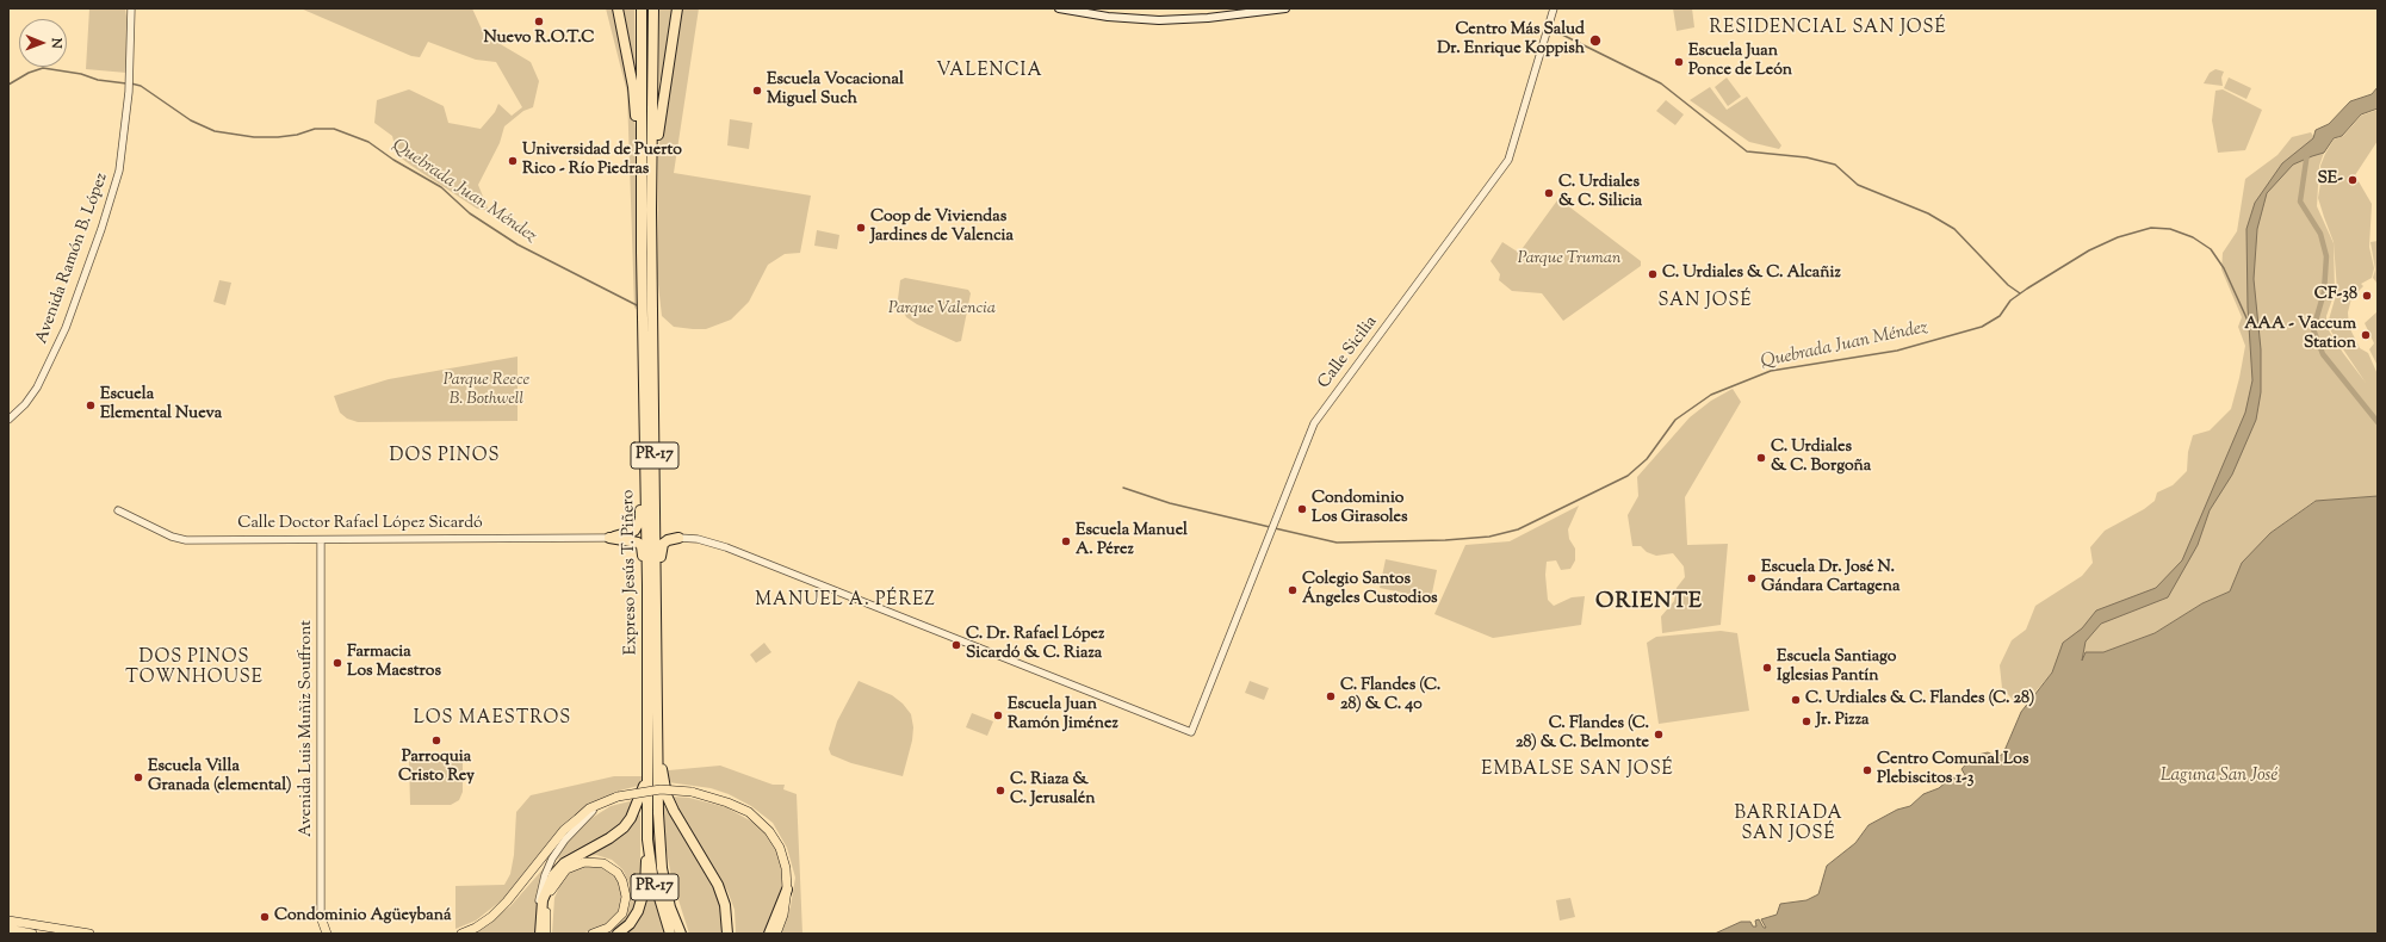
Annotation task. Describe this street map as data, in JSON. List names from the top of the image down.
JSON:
{
  "streets": {
    "highway": ["PR-17", "Expreso Jesús T. Piñero"],
    "street": [
      "Avenida Ramón B. López",
      "Calle Sicilia",
      "Calle Doctor Rafael López Sicardó",
      "Avenida Luis Muñiz Souffront"
    ]
  },
  "crossings": [
    ["Calle Doctor Rafael López Sicardó", "Avenida Luis Muñiz Souffront"]
  ],
  "districts": [
    "RESIDENCIAL SAN JOSÉ",
    "VALENCIA",
    "SAN JOSÉ",
    "DOS PINOS",
    "MANUEL A. PÉREZ",
    "ORIENTE",
    "DOS PINOS TOWNHOUSE",
    "LOS MAESTROS",
    "EMBALSE SAN JOSÉ",
    "BARRIADA SAN JOSÉ"
  ],
  "water": ["Quebrada Juan Méndez", "Laguna San José"],
  "parks": ["Parque Truman", "Parque Valencia", "Parque Reece B. Bothwell"],
  "places": [
    "Nuevo R.O.T.C",
    "Centro Más Salud Dr. Enrique Koppish",
    "Escuela Juan Ponce de León",
    "Escuela Vocacional Miguel Such",
    "Universidad de Puerto Rico - Río Piedras",
    "SE-",
    "C. Urdiales & C. Silicia",
    "Coop de Viviendas Jardines de Valencia",
    "C. Urdiales & C. Alcañiz",
    "CF-38",
    "AAA - Vaccum Station",
    "Escuela Elemental Nueva",
    "C. Urdiales & C. Borgoña",
    "Condominio Los Girasoles",
    "Escuela Manuel A. Pérez",
    "Escuela Dr. José N. Gándara Cartagena",
    "Colegio Santos Ángeles Custodios",
    "C. Dr. Rafael López Sicardó & C. Riaza",
    "Farmacia Los Maestros",
    "Escuela Santiago Iglesias Pantín",
    "C. Flandes (C. 28) & C. 40",
    "C. Urdiales & C. Flandes (C. 28)",
    "Escuela Juan Ramón Jiménez",
    "Jr. Pizza",
    "C. Flandes (C. 28) & C. Belmonte",
    "Parroquia Cristo Rey",
    "Centro Comunal Los Plebiscitos 1-3",
    "Escuela Villa Granada (elemental)",
    "C. Riaza & C. Jerusalén",
    "Condominio Agüeybaná"
  ],
  "north": "right"
}
